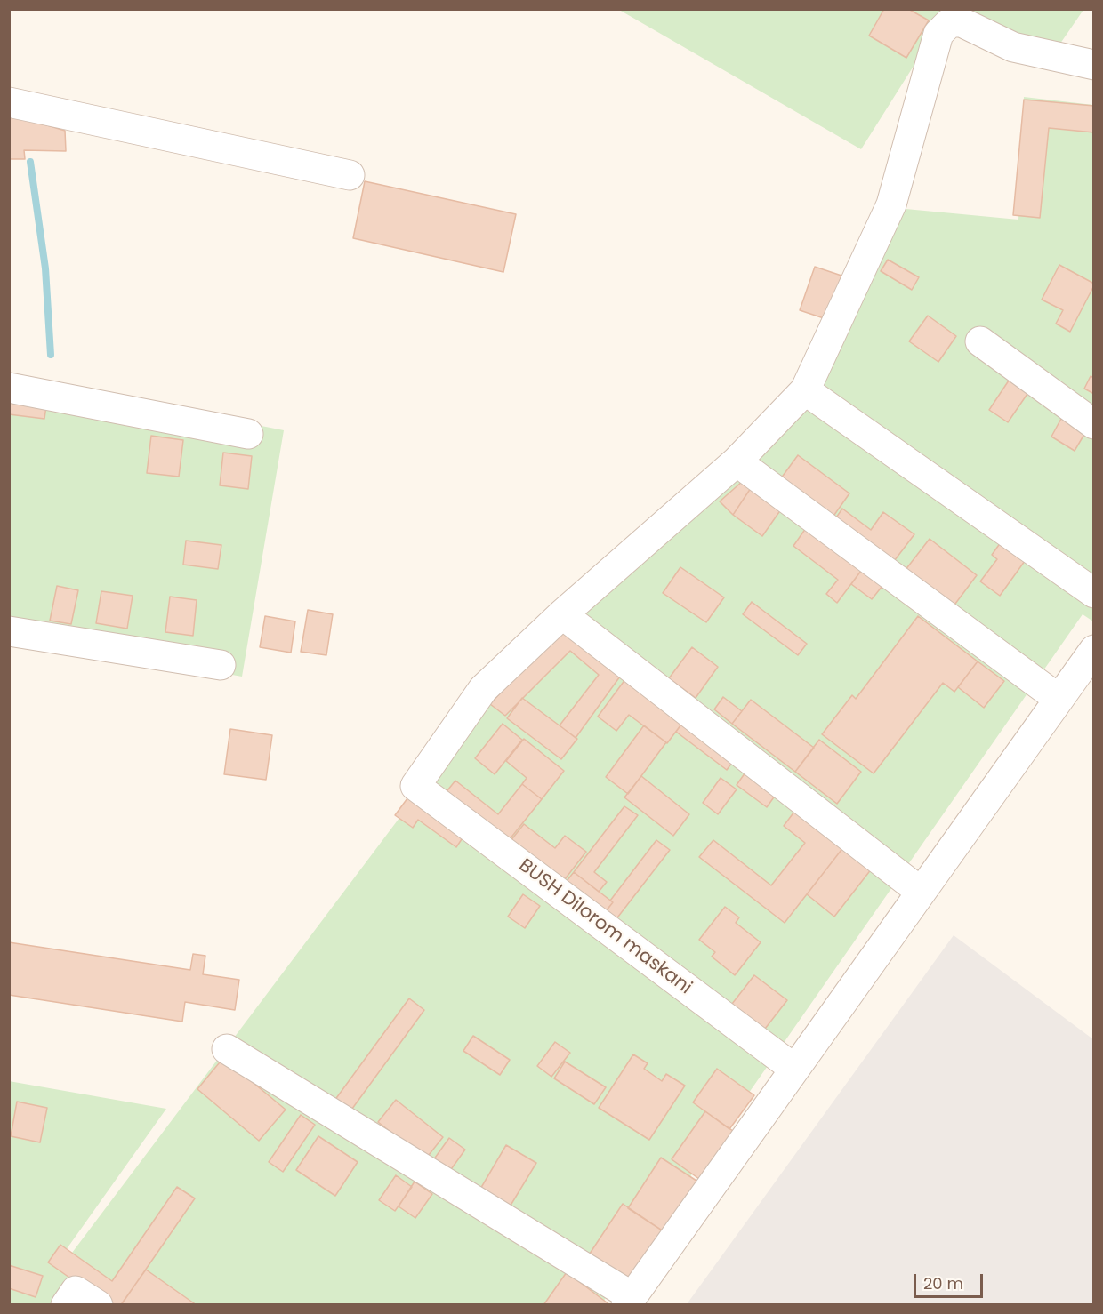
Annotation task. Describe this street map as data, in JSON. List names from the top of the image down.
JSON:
{
  "streets": {
    "street": ["BUSH Dilorom maskani"]
  },
  "scale_bar": "20 m"
}
